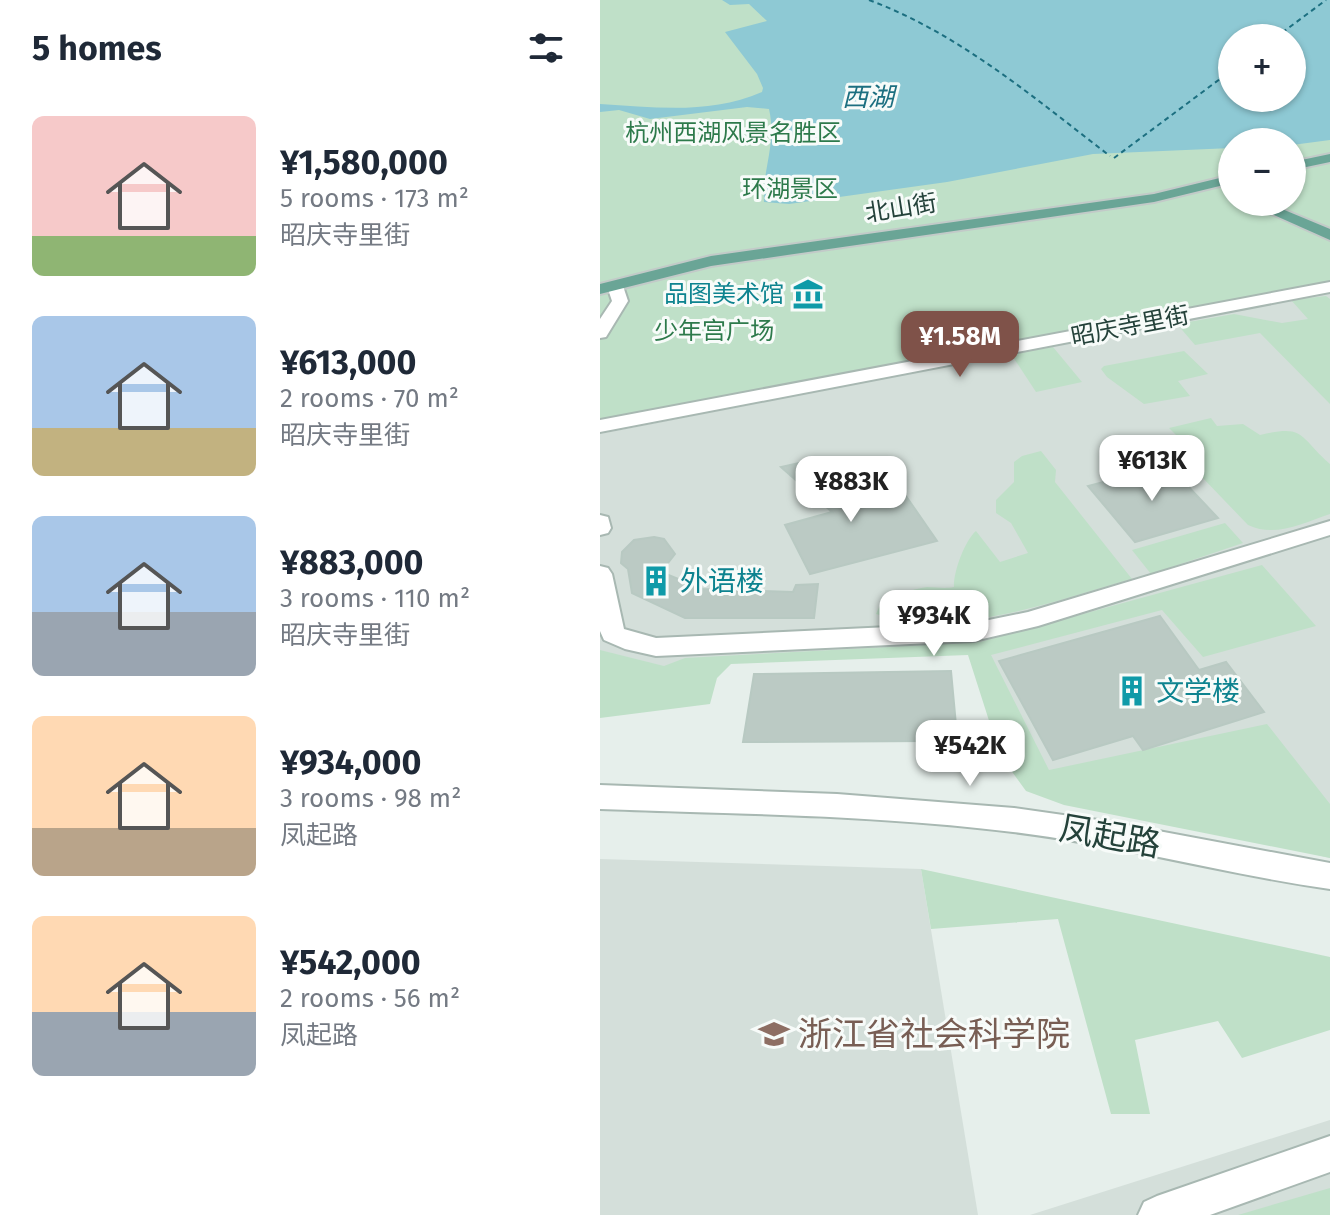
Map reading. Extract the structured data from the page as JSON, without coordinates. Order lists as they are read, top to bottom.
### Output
{
  "streets": {
    "main road": ["北山街"],
    "street": ["昭庆寺里街", "凤起路"]
  },
  "water": ["西湖"],
  "parks": ["杭州西湖风景名胜区", "环湖景区", "少年宫广场"],
  "places": {
    "museum": ["品图美术馆"],
    "building": ["外语楼", "文学楼"],
    "school or university": ["浙江省社会科学院"]
  },
  "page": {
    "heading": "5 homes",
    "map_buttons": ["+", "−"],
    "list": [
      {
        "name": "¥1,580,000",
        "note": "5 rooms · 173 m² · 昭庆寺里街"
      },
      {
        "name": "¥613,000",
        "note": "2 rooms · 70 m² · 昭庆寺里街"
      },
      {
        "name": "¥883,000",
        "note": "3 rooms · 110 m² · 昭庆寺里街"
      },
      {
        "name": "¥934,000",
        "note": "3 rooms · 98 m² · 凤起路"
      },
      {
        "name": "¥542,000",
        "note": "2 rooms · 56 m² · 凤起路"
      }
    ],
    "price": [
      "¥1.58M",
      "¥613K",
      "¥883K",
      "¥934K",
      "¥542K"
    ]
  }
}
